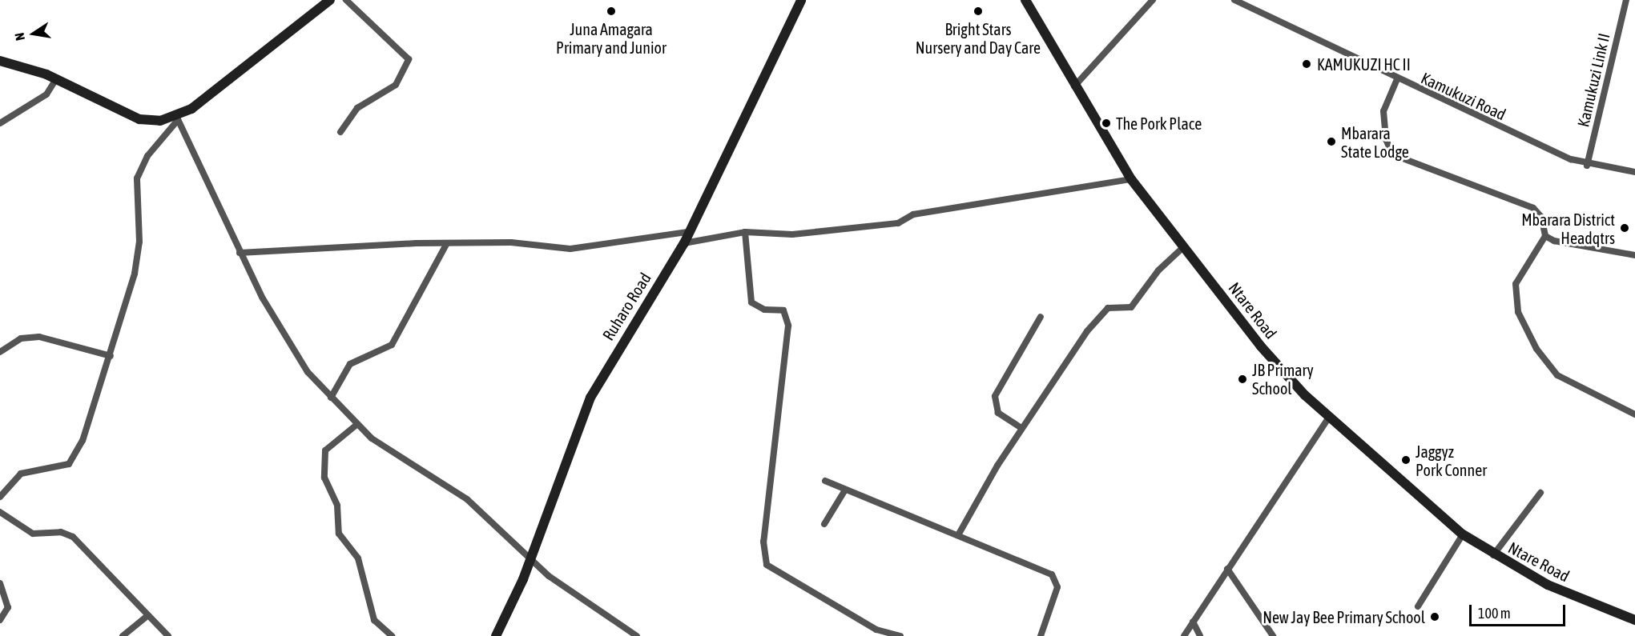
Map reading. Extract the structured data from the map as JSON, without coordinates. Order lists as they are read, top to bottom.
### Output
{
  "streets": {
    "main road": ["Ruharo Road", "Ntare Road"],
    "street": ["Kamukuzi Link II", "Kamukuzi Road"]
  },
  "crossings": [
    ["Kamukuzi Link II", "Kamukuzi Road"]
  ],
  "places": [
    "Juna Amagara Primary and Junior",
    "Bright Stars Nursery and Day Care",
    "KAMUKUZI HC II",
    "The Pork Place",
    "Mbarara State Lodge",
    "Mbarara District Headqtrs",
    "JB Primary School",
    "Jaggyz Pork Conner",
    "New Jay Bee Primary School"
  ],
  "scale_bar": "100 m",
  "north": "left"
}
